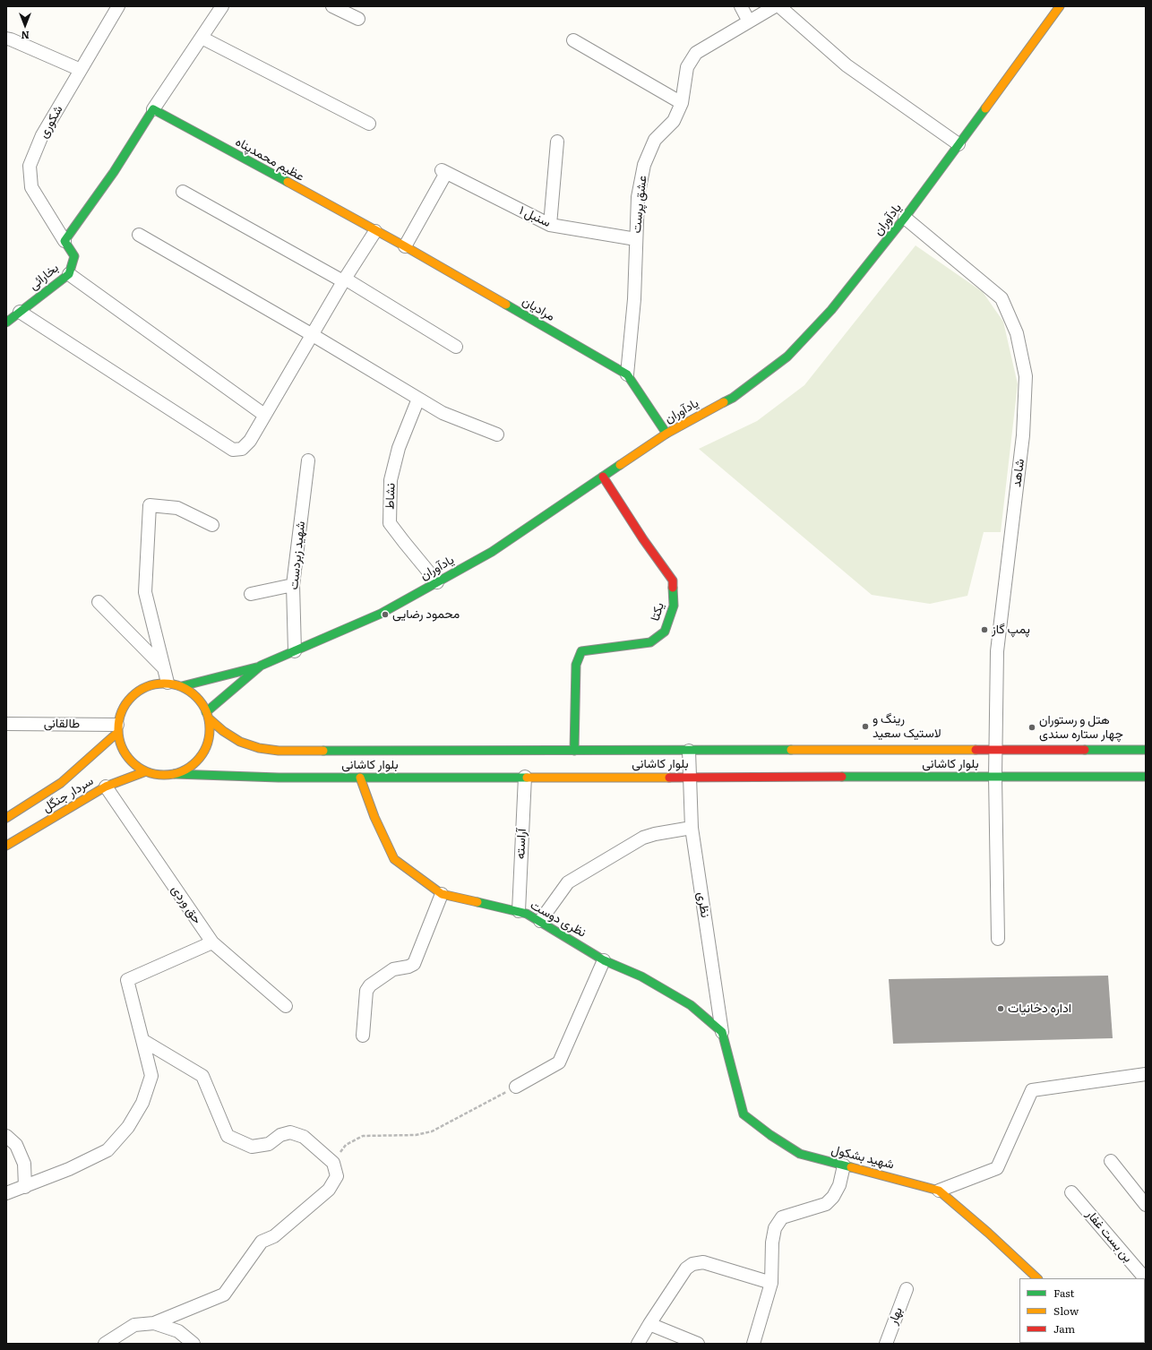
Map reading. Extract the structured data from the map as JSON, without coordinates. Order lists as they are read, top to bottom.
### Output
{
  "streets": {
    "main road": [
      "عظیم محمدپناه",
      "یادآوران",
      "بخارائی",
      "مرادیان",
      "یکتا",
      "بلوار کاشانی",
      "سردار جنگل",
      "نظری دوست",
      "شهید بشکول"
    ],
    "street": [
      "شکوری",
      "عشق پرست",
      "سنبل ۱",
      "شاهد",
      "نشاط",
      "شهید زبردست",
      "طالقانی",
      "آراسته",
      "حق وردی",
      "نظری",
      "بن بست غفار",
      "بهار"
    ]
  },
  "crossings": [
    ["شکوری", "بخارائی"],
    ["عظیم محمدپناه", "مرادیان"],
    ["عشق پرست", "سنبل ۱"],
    ["عشق پرست", "مرادیان"],
    ["سنبل ۱", "مرادیان"],
    ["یادآوران", "مرادیان"],
    ["یادآوران", "شاهد"],
    ["یادآوران", "نشاط"],
    ["یادآوران", "شهید زبردست"],
    ["یادآوران", "یکتا"],
    ["یادآوران", "طالقانی"],
    ["یادآوران", "بلوار کاشانی"],
    ["یادآوران", "سردار جنگل"],
    ["شاهد", "بلوار کاشانی"],
    ["یکتا", "بلوار کاشانی"],
    ["طالقانی", "بلوار کاشانی"],
    ["طالقانی", "سردار جنگل"],
    ["بلوار کاشانی", "سردار جنگل"],
    ["بلوار کاشانی", "آراسته"],
    ["بلوار کاشانی", "نظری"],
    ["بلوار کاشانی", "نظری دوست"],
    ["سردار جنگل", "حق وردی"],
    ["آراسته", "نظری دوست"],
    ["نظری", "نظری دوست"],
    ["نظری", "شهید بشکول"],
    ["نظری دوست", "شهید بشکول"]
  ],
  "places": [
    "محمود رضایی",
    "پمپ گاز",
    "رینگ و لاستیک سعید",
    "هتل و رستوران چهار ستاره سندی",
    "اداره دخانیات"
  ],
  "legend": ["Fast", "Slow", "Jam"],
  "north": "bottom"
}
